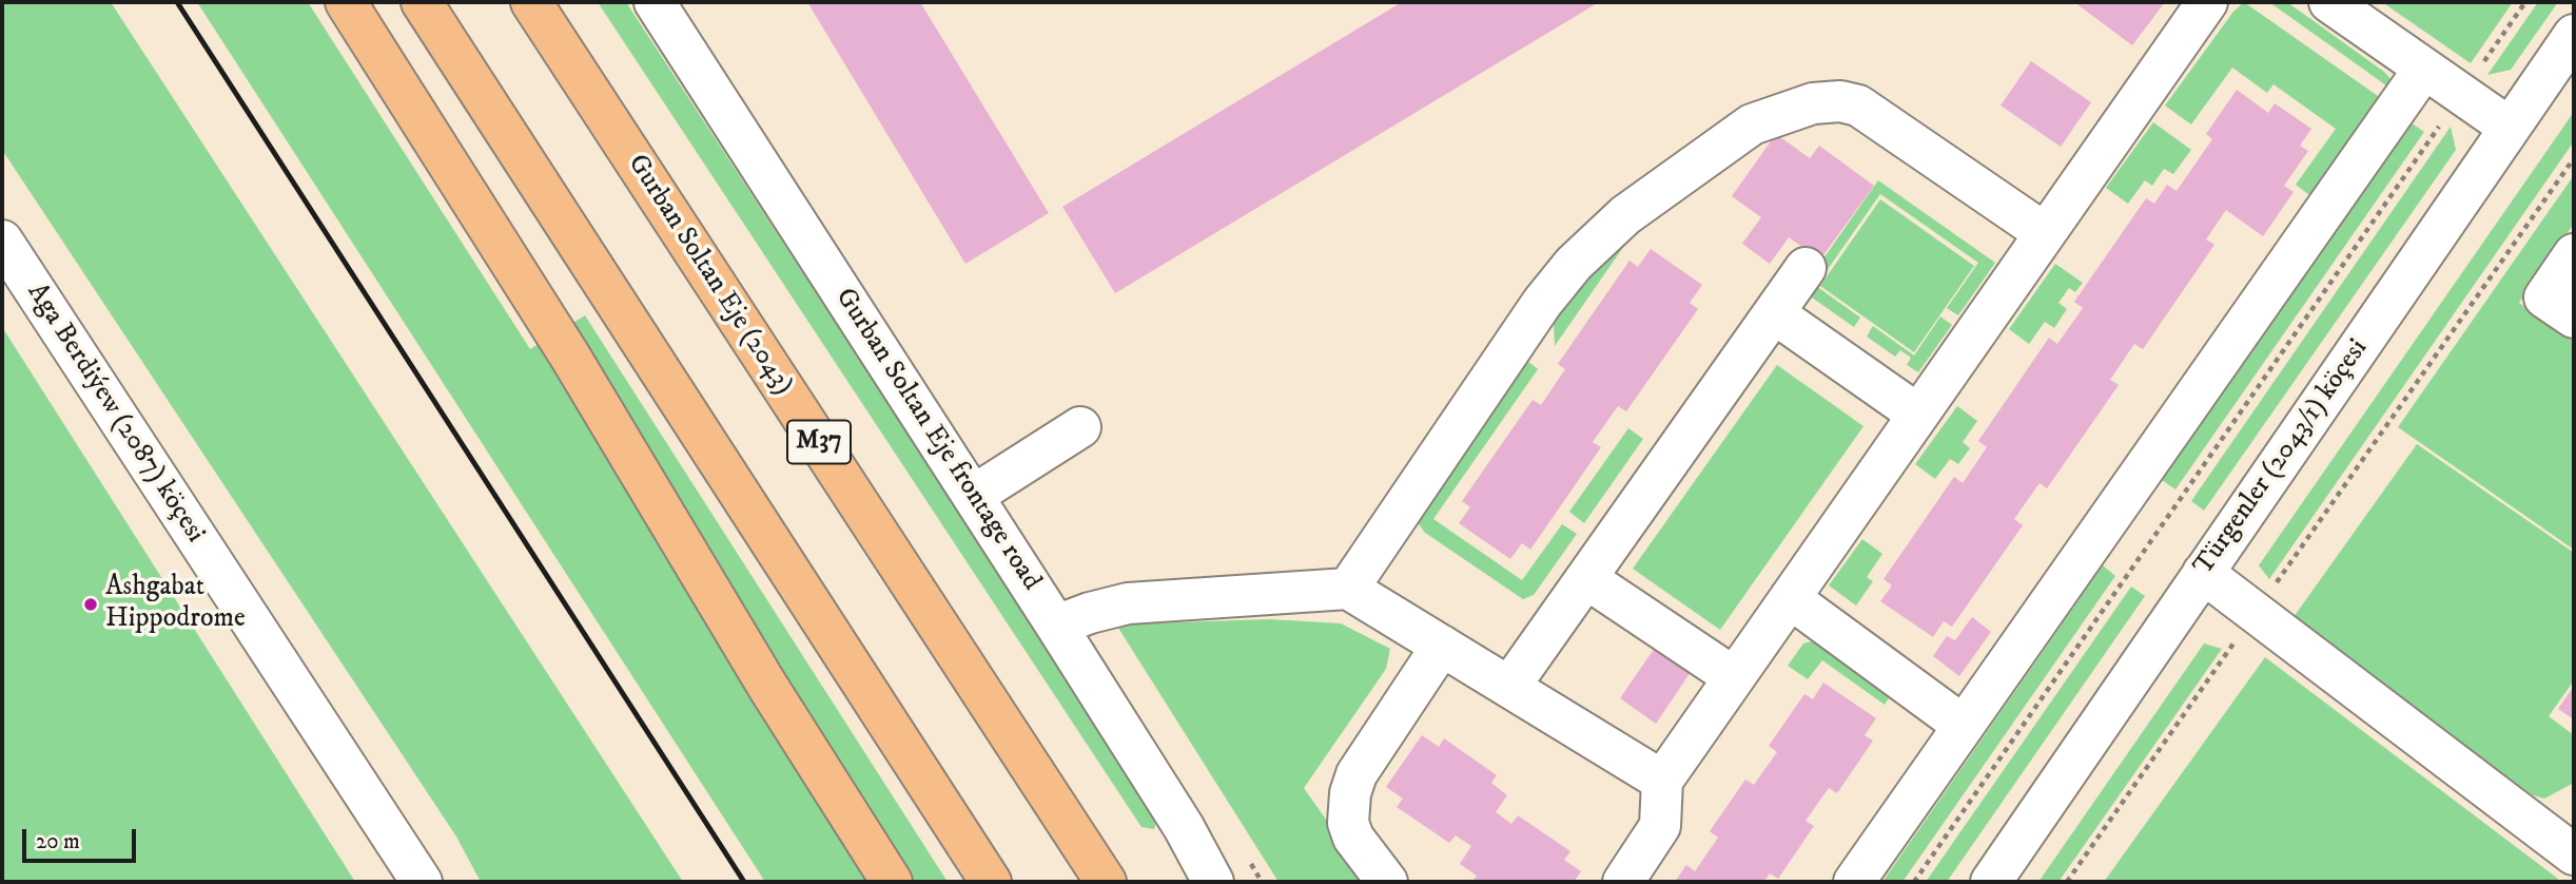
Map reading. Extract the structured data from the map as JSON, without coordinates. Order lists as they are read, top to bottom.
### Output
{
  "streets": {
    "highway": ["Gurban Soltan Eje (2043)", "M37"],
    "street": ["Aga Berdiýew (2087) köçesi", "Gurban Soltan Eje frontage road", "Türgenler (2043/1) köçesi"]
  },
  "places": ["Ashgabat Hippodrome"],
  "scale_bar": "20 m"
}
